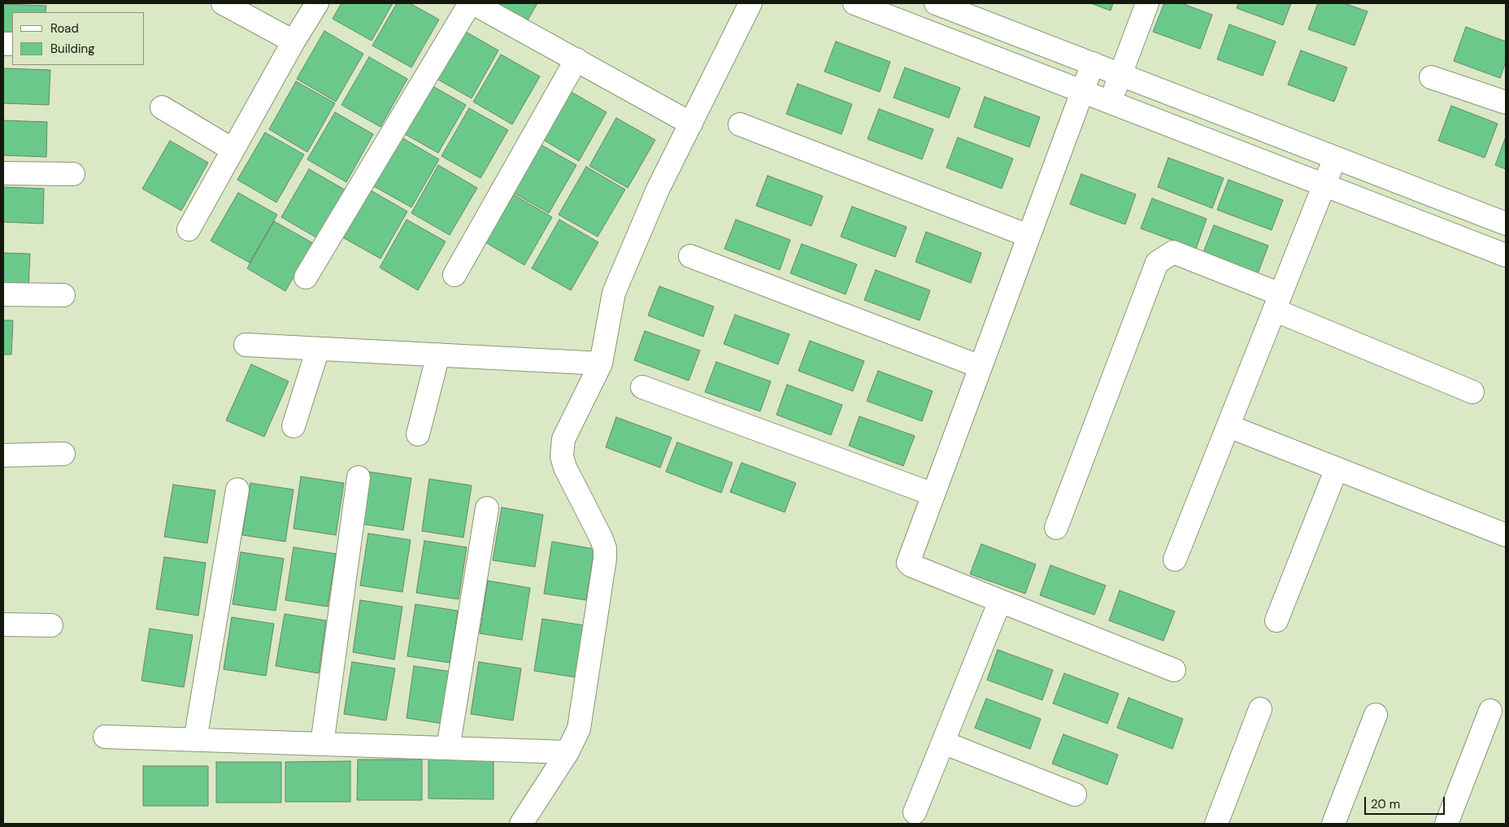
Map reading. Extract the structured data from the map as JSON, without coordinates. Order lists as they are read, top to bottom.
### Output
{
  "legend": ["Road", "Building"],
  "scale_bar": "20 m"
}
